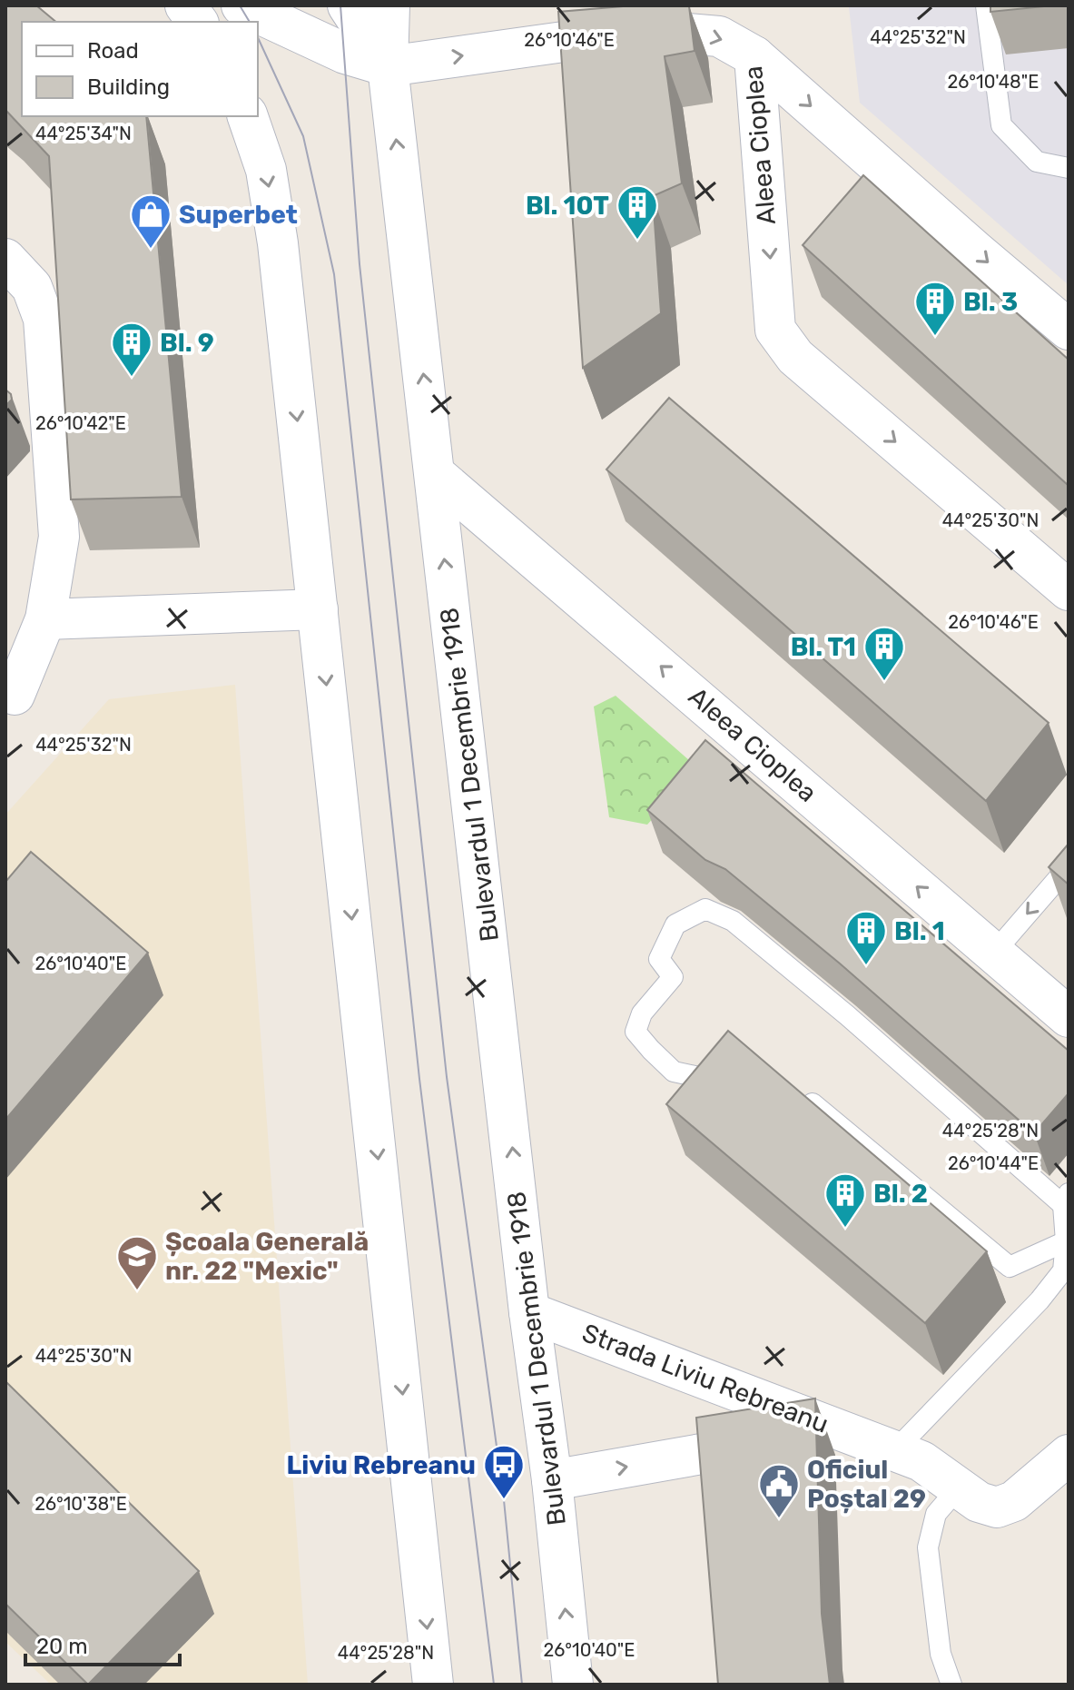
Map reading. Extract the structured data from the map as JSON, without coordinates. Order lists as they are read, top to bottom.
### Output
{
  "streets": {
    "street": ["Aleea Cioplea", "Bulevardul 1 Decembrie 1918", "Strada Liviu Rebreanu"]
  },
  "crossings": [
    ["Aleea Cioplea", "Bulevardul 1 Decembrie 1918"],
    ["Bulevardul 1 Decembrie 1918", "Strada Liviu Rebreanu"]
  ],
  "places": {
    "building": [
      "Bl. 10T",
      "Bl. 3",
      "Bl. 9",
      "Bl. T1",
      "Bl. 1",
      "Bl. 2"
    ],
    "shop": ["Superbet"],
    "school or university": ["Școala Generală nr. 22 \"Mexic\""],
    "bus stop": ["Liviu Rebreanu"],
    "public building": ["Oficiul Poștal 29"]
  },
  "legend": ["Road", "Building"],
  "scale_bar": "20 m",
  "coordinates": [
    "44°25'32\"N",
    "26°10'46\"E",
    "26°10'48\"E",
    "44°25'34\"N",
    "26°10'42\"E",
    "44°25'30\"N",
    "26°10'40\"E",
    "44°25'28\"N",
    "26°10'44\"E",
    "26°10'38\"E"
  ]
}
